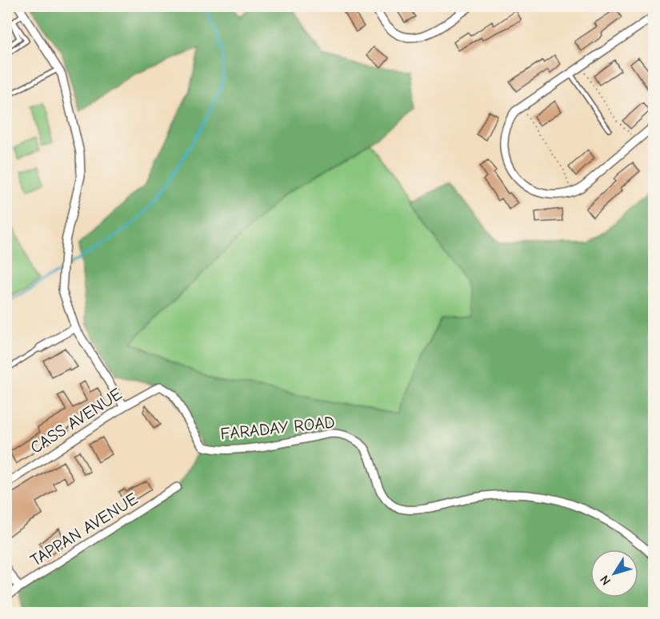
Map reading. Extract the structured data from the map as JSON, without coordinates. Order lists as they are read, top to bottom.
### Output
{
  "streets": {
    "street": ["CASS AVENUE", "FARADAY ROAD", "TAPPAN AVENUE"]
  },
  "crossings": [
    ["CASS AVENUE", "FARADAY ROAD"]
  ],
  "north": "bottom left"
}
